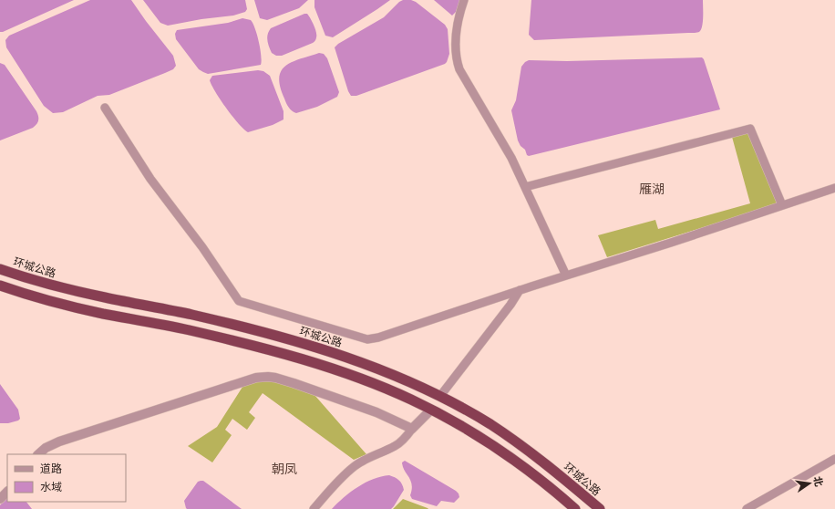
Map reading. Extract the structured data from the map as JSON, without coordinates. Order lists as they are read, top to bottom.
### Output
{
  "streets": {
    "highway": ["环城公路"]
  },
  "districts": ["雁湖", "朝凤"],
  "legend": ["道路", "水域"],
  "north": "right"
}
